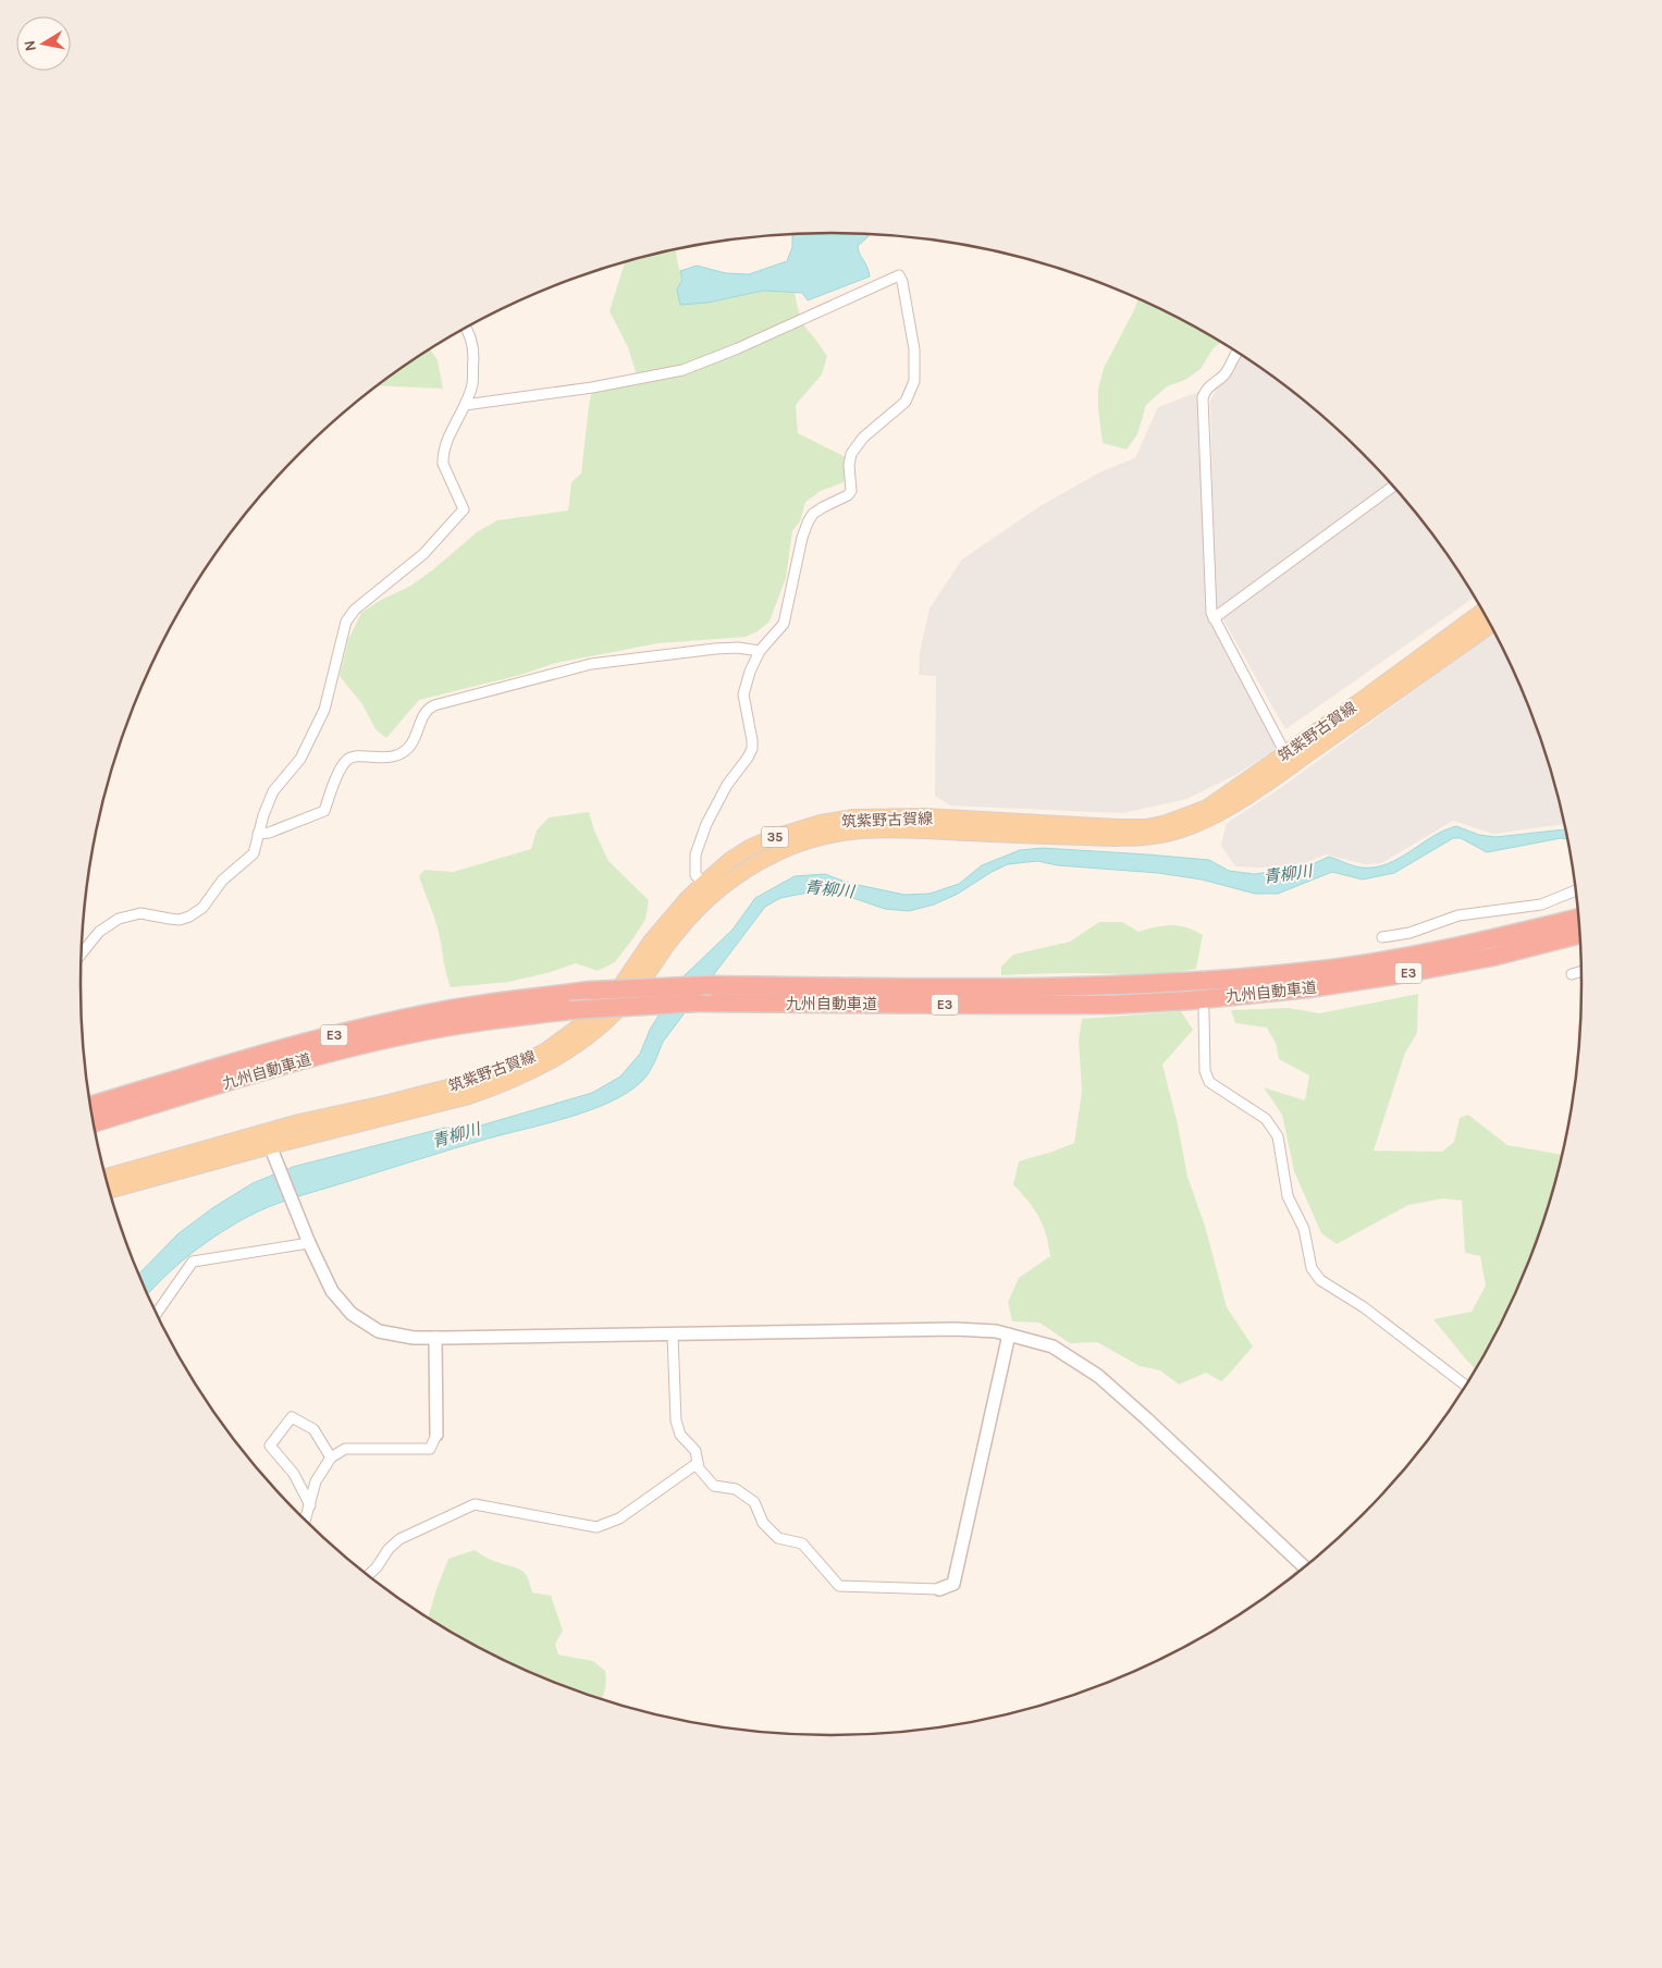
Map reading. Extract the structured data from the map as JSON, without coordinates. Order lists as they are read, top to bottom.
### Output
{
  "streets": {
    "highway": ["E3", "九州自動車道"],
    "main road": ["筑紫野古賀線", "35"]
  },
  "water": ["青柳川"],
  "north": "left"
}
